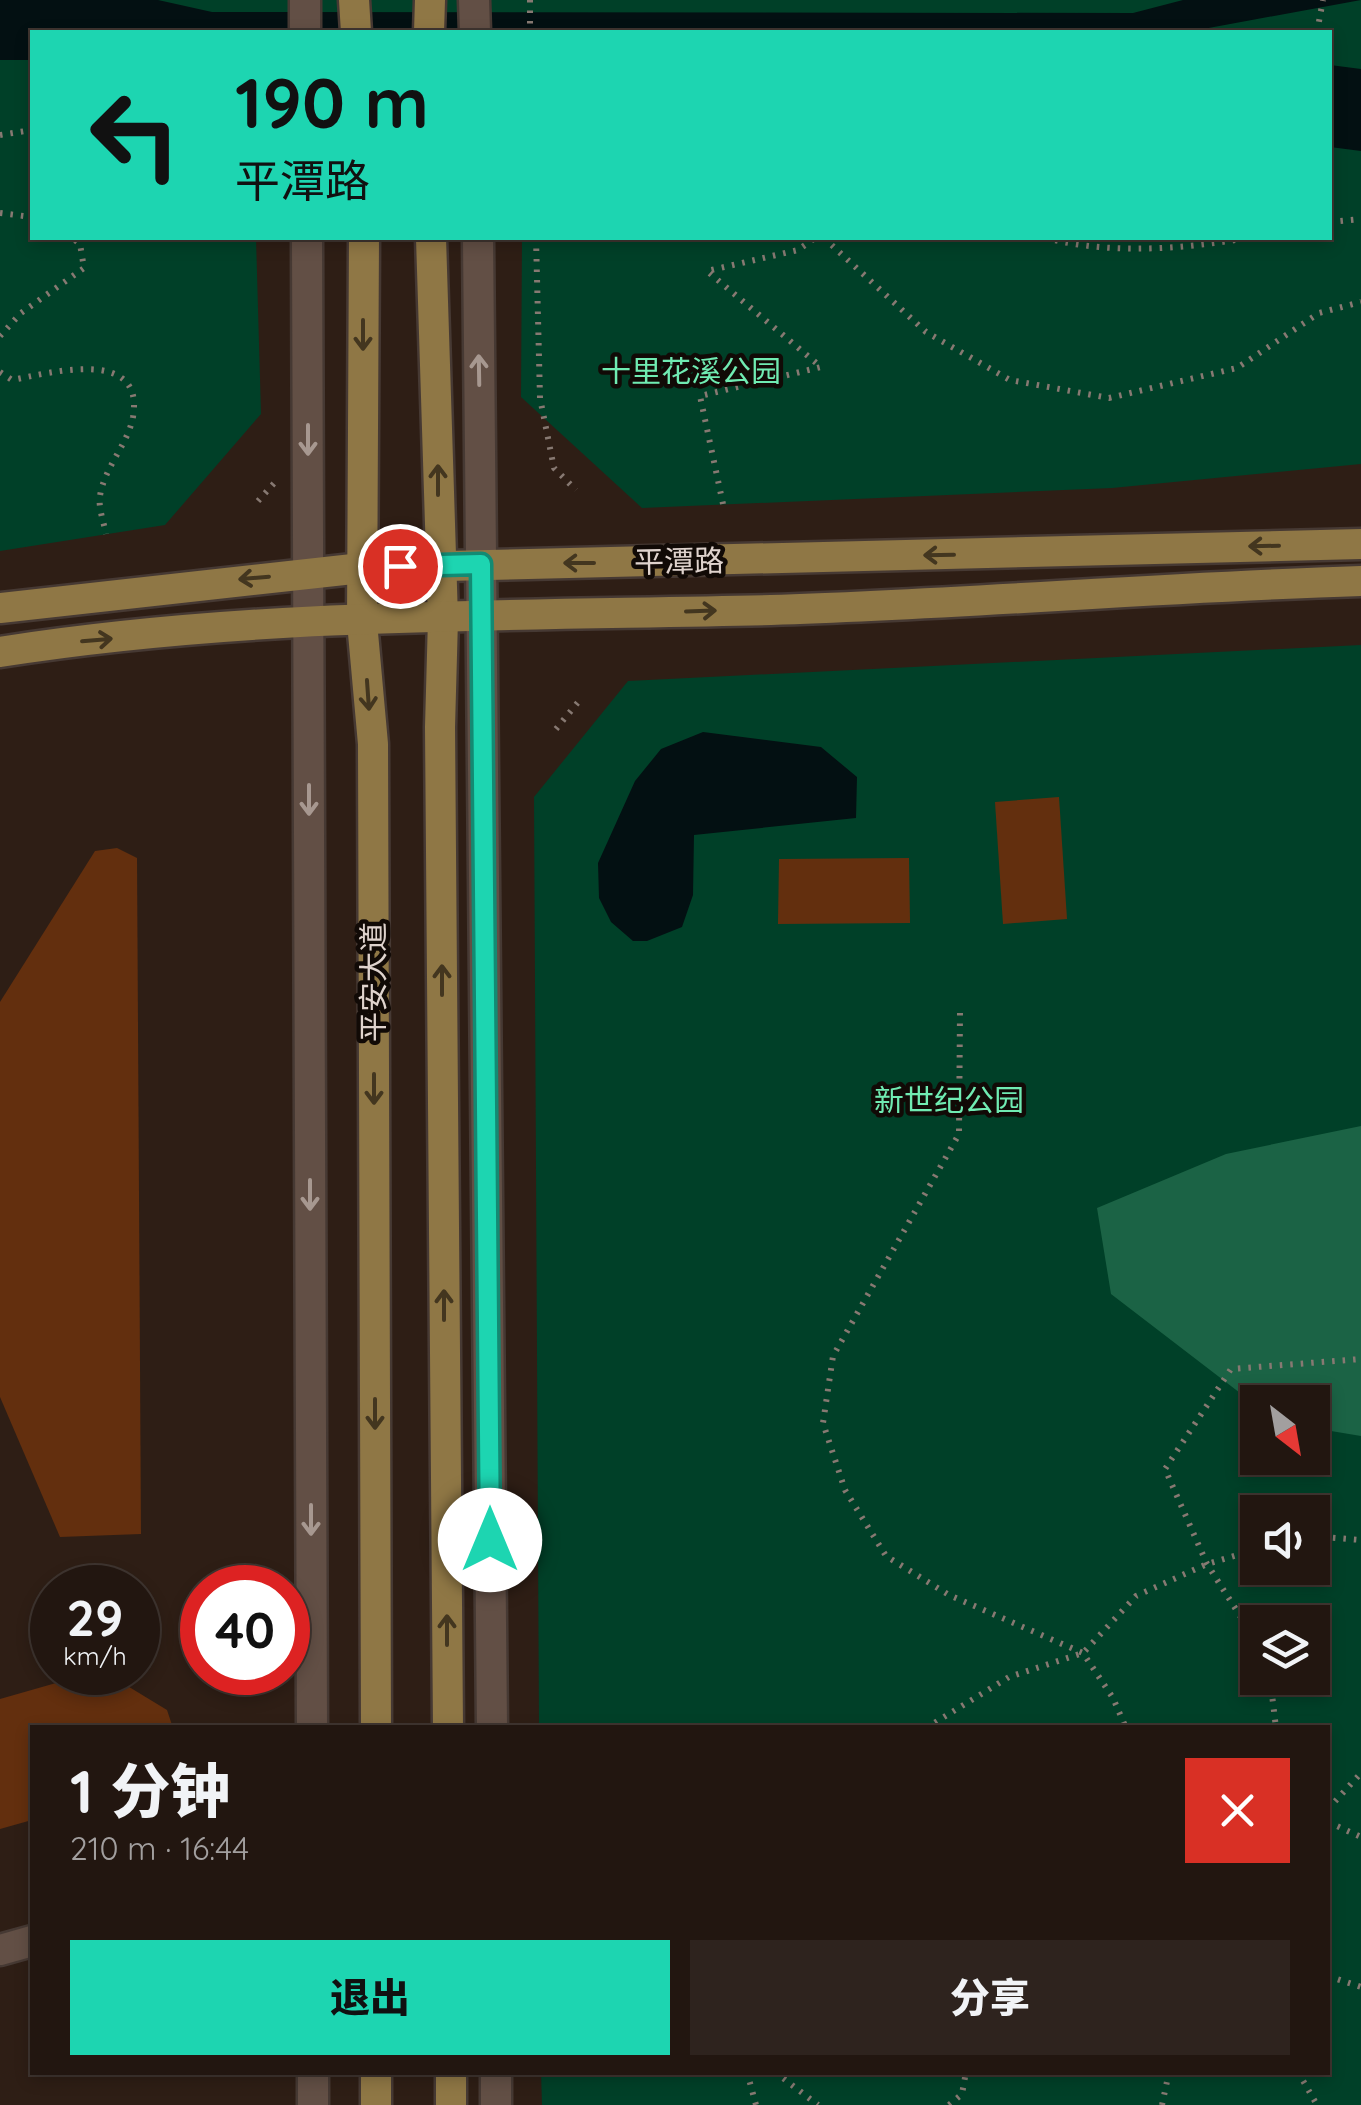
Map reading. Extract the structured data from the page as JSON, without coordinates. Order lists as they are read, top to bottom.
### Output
{
  "streets": {
    "main road": ["平潭路", "平安大道"]
  },
  "crossings": [
    ["平潭路", "平安大道"]
  ],
  "parks": ["十里花溪公园", "新世纪公园"],
  "north": "bottom right",
  "page": {
    "turn": ["190 m", "平潭路"],
    "speed": "29 km/h",
    "limit": "40",
    "heading": ["1 分钟", "210 m · 16:44"],
    "buttons": ["退出", "分享"]
  }
}
